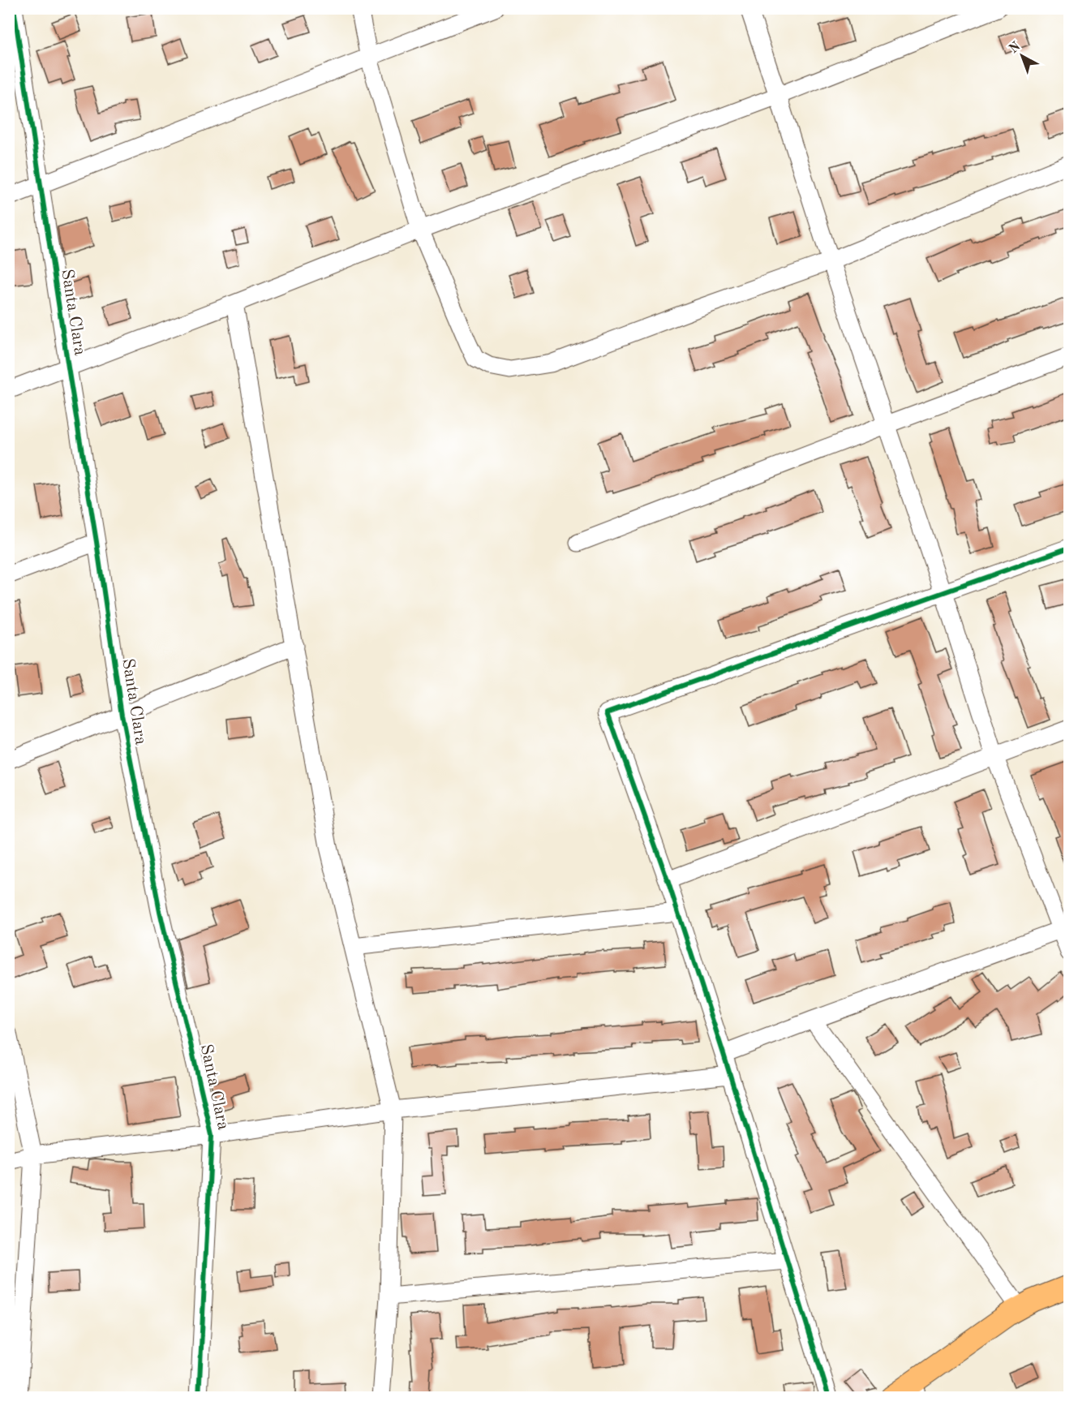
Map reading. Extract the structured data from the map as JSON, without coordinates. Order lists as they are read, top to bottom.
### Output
{
  "streets": {
    "street": ["Santa Clara"]
  },
  "north": "top left"
}
